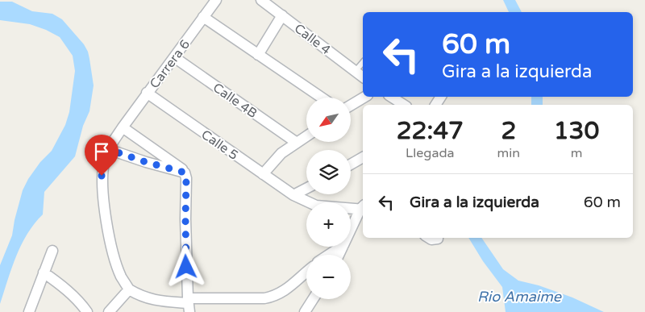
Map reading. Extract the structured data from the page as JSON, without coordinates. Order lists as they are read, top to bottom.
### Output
{
  "streets": {
    "street": [
      "Calle 4",
      "Carrera 6",
      "Calle 4B",
      "Calle 5"
    ]
  },
  "crossings": [
    ["Carrera 6", "Calle 4B"],
    ["Carrera 6", "Calle 5"]
  ],
  "water": ["Rio Amaime"],
  "north": "bottom left",
  "page": {
    "turn": ["60 m", "Gira a la izquierda"],
    "map_buttons": ["+", "−"],
    "eta": [
      "22:47",
      "Llegada",
      "2",
      "min",
      "130",
      "m"
    ],
    "list": [
      {
        "name": "Gira a la izquierda",
        "value": "60 m"
      }
    ]
  }
}
